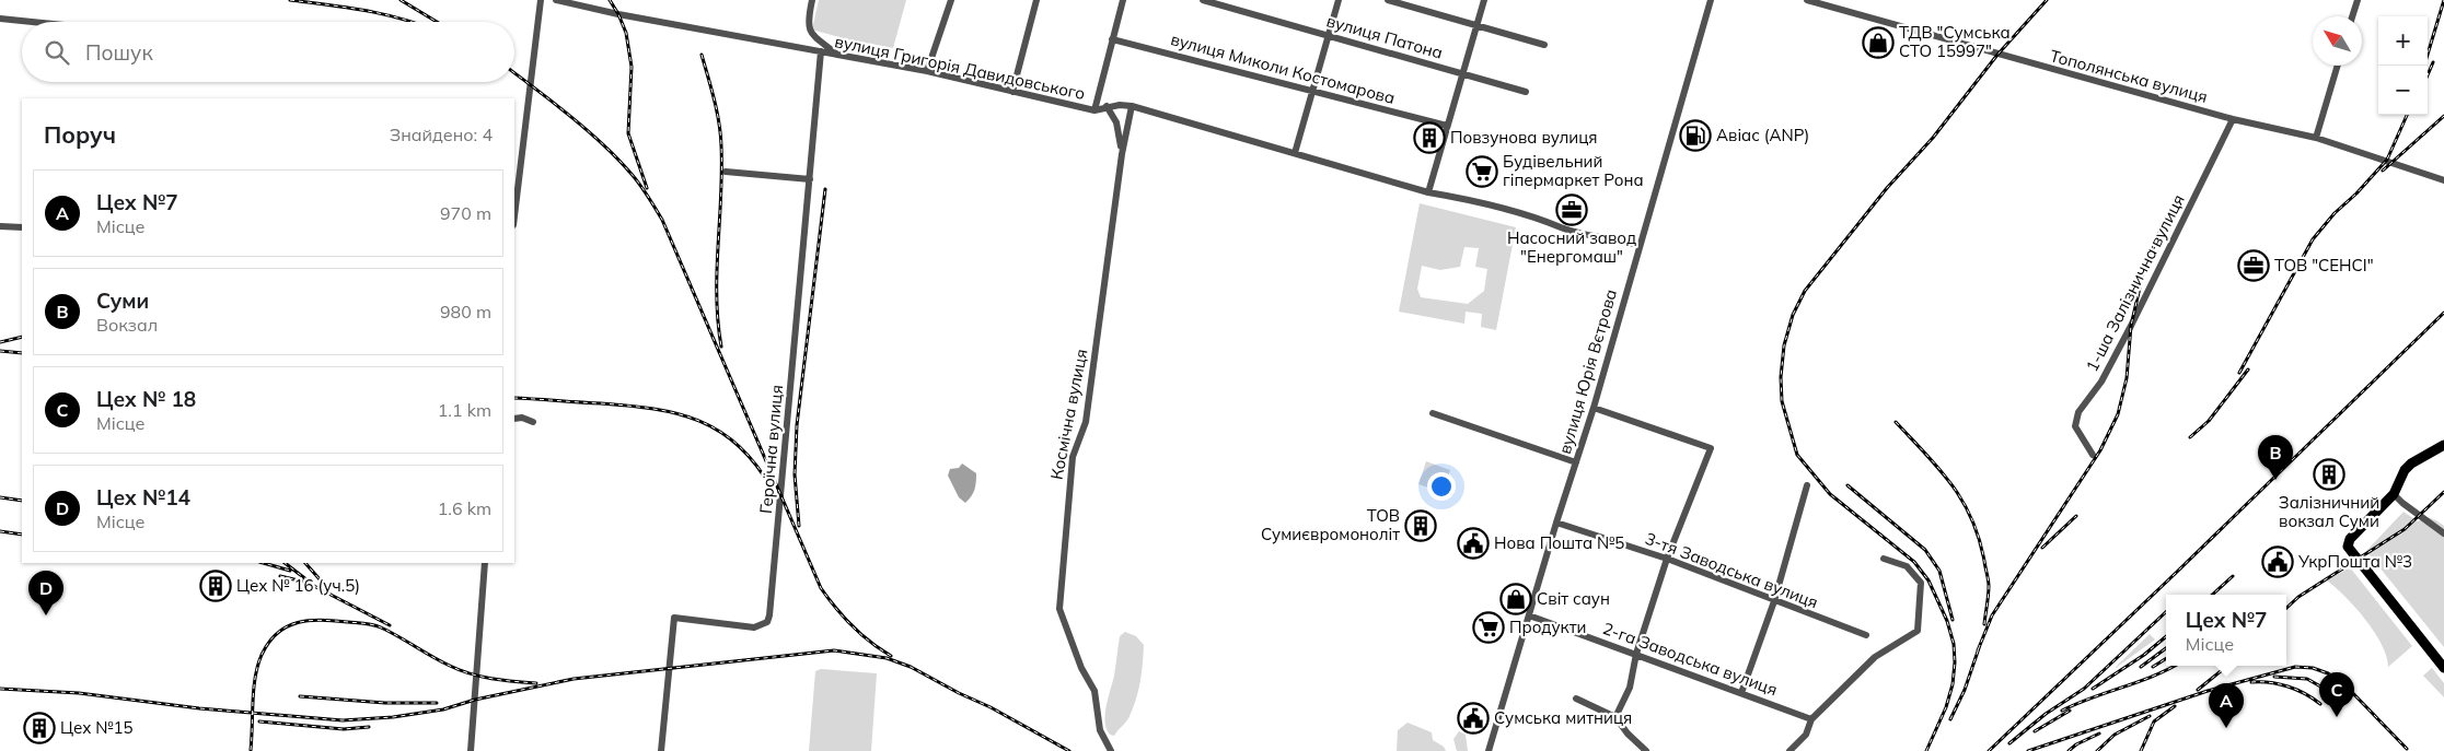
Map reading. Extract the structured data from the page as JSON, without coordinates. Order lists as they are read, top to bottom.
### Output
{
  "streets": {
    "street": [
      "вулиця Патона",
      "вулиця Григорія Давидовського",
      "вулиця Миколи Костомарова",
      "Тополянська вулиця",
      "1-ша Залізнична вулиця",
      "вулиця Юрія Вєтрова",
      "Космічна вулиця",
      "Героїчна вулиця",
      "3-тя Заводська вулиця",
      "2-га Заводська вулиця"
    ]
  },
  "crossings": [
    ["вулиця Григорія Давидовського", "вулиця Юрія Вєтрова"],
    ["вулиця Григорія Давидовського", "Космічна вулиця"],
    ["вулиця Григорія Давидовського", "Героїчна вулиця"],
    ["Тополянська вулиця", "1-ша Залізнична вулиця"],
    ["вулиця Юрія Вєтрова", "3-тя Заводська вулиця"],
    ["вулиця Юрія Вєтрова", "2-га Заводська вулиця"]
  ],
  "places": {
    "shop": ["ТДВ \"Сумська СТО 15997\"", "Світ саун"],
    "fuel station": ["Авіас (ANP)"],
    "building": [
      "Повзунова вулиця",
      "Залізничний вокзал Суми",
      "ТОВ Сумиєвромоноліт",
      "Цех № 16 (уч.5)",
      "Цех №15"
    ],
    "supermarket": ["Будівельний гіпермаркет Рона", "Продукти"],
    "office": ["Насосний завод \"Енергомаш\"", "ТОВ \"СЕНСІ\""],
    "public building": ["Нова Пошта №5", "УкрПошта №3", "Сумська митниця"]
  },
  "north": "top left",
  "page": {
    "map_buttons": ["+", "−"],
    "search": "Пошук",
    "heading": ["Поруч", "Знайдено: 4"],
    "list": [
      {
        "mark": "A",
        "name": "Цех №7",
        "note": "Місце",
        "value": "970 m"
      },
      {
        "mark": "B",
        "name": "Суми",
        "note": "Вокзал",
        "value": "980 m"
      },
      {
        "mark": "C",
        "name": "Цех № 18",
        "note": "Місце",
        "value": "1.1 km"
      },
      {
        "mark": "D",
        "name": "Цех №14",
        "note": "Місце",
        "value": "1.6 km"
      }
    ],
    "pins": [
      "B",
      "D",
      "C",
      "A"
    ],
    "popup": ["Цех №7", "Місце"]
  }
}
